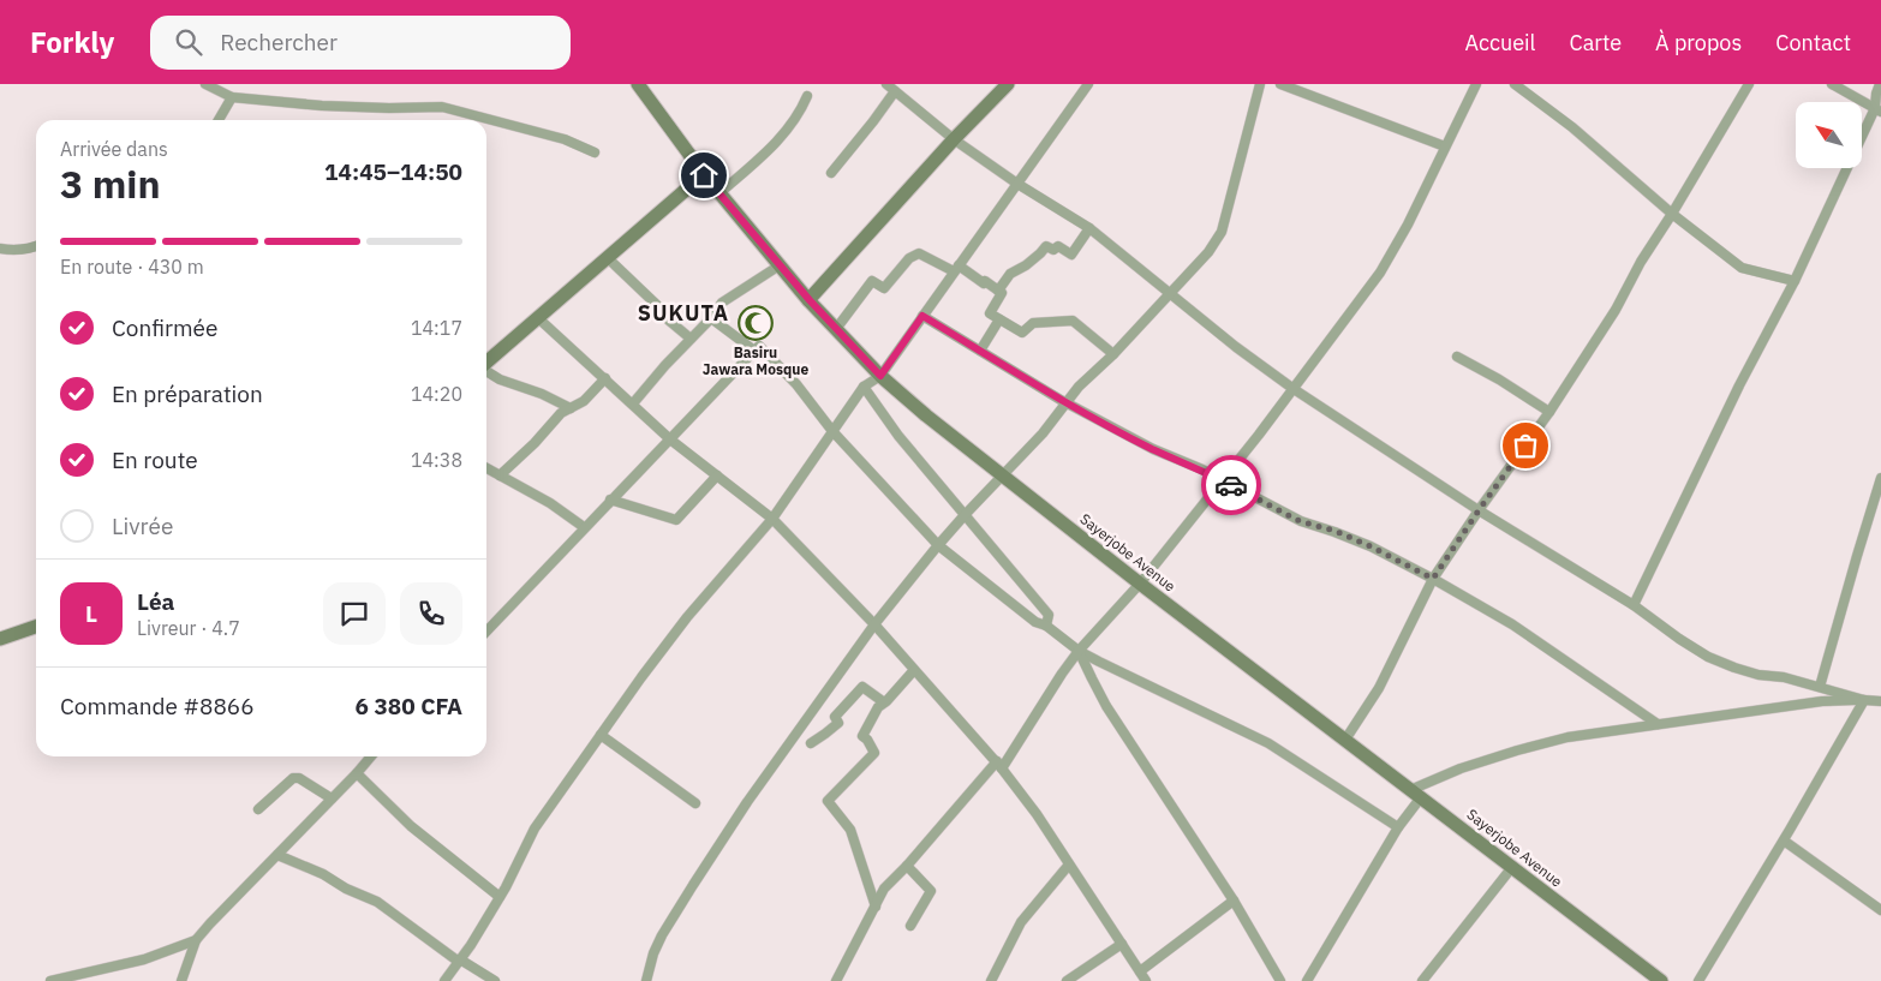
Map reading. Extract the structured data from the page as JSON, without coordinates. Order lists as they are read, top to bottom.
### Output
{
  "streets": {
    "street": ["Sayerjobe Avenue"]
  },
  "districts": ["SUKUTA"],
  "places": {
    "mosque": ["Basiru Jawara Mosque"]
  },
  "north": "top left",
  "page": {
    "header": "Forkly",
    "search": "Rechercher",
    "nav": [
      "Accueil",
      "Carte",
      "À propos",
      "Contact"
    ],
    "heading": ["3 min", "Arrivée dans", "14:45–14:50"],
    "panel": [
      "Léa",
      "Livreur · 4.7",
      "Commande #8866",
      "6 380 CFA"
    ],
    "bar": "En route · 430 m",
    "list": [
      ["Confirmée", "14:17"],
      ["En préparation", "14:20"],
      ["En route", "14:38"],
      "Livrée"
    ],
    "round": "L"
  }
}
